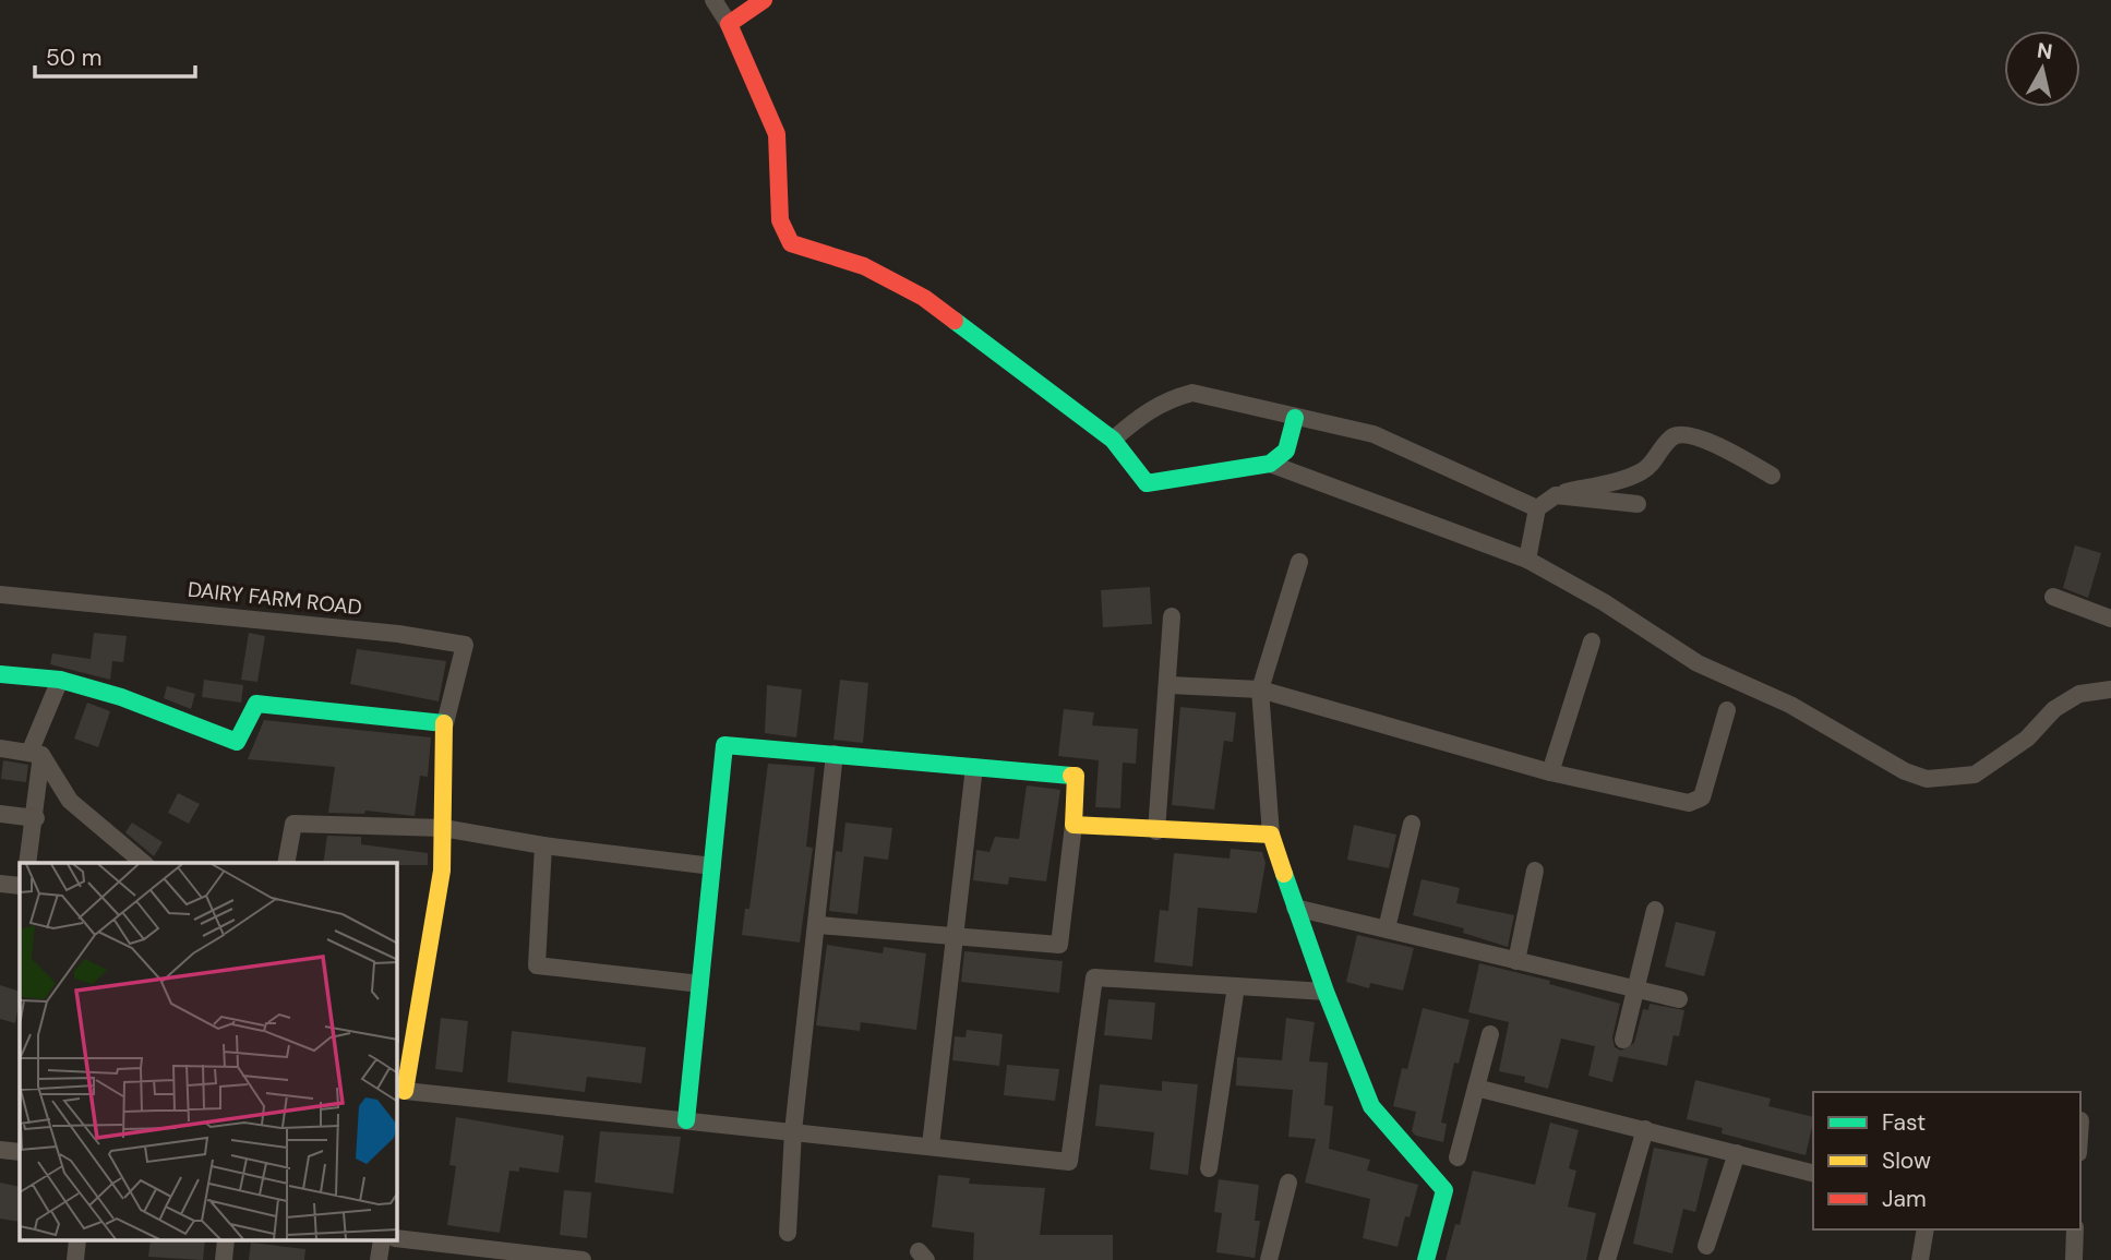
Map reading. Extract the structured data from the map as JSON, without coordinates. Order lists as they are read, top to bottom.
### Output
{
  "streets": {
    "street": ["DAIRY FARM ROAD"]
  },
  "legend": ["Fast", "Slow", "Jam"],
  "scale_bar": "50 m",
  "north": "top"
}
